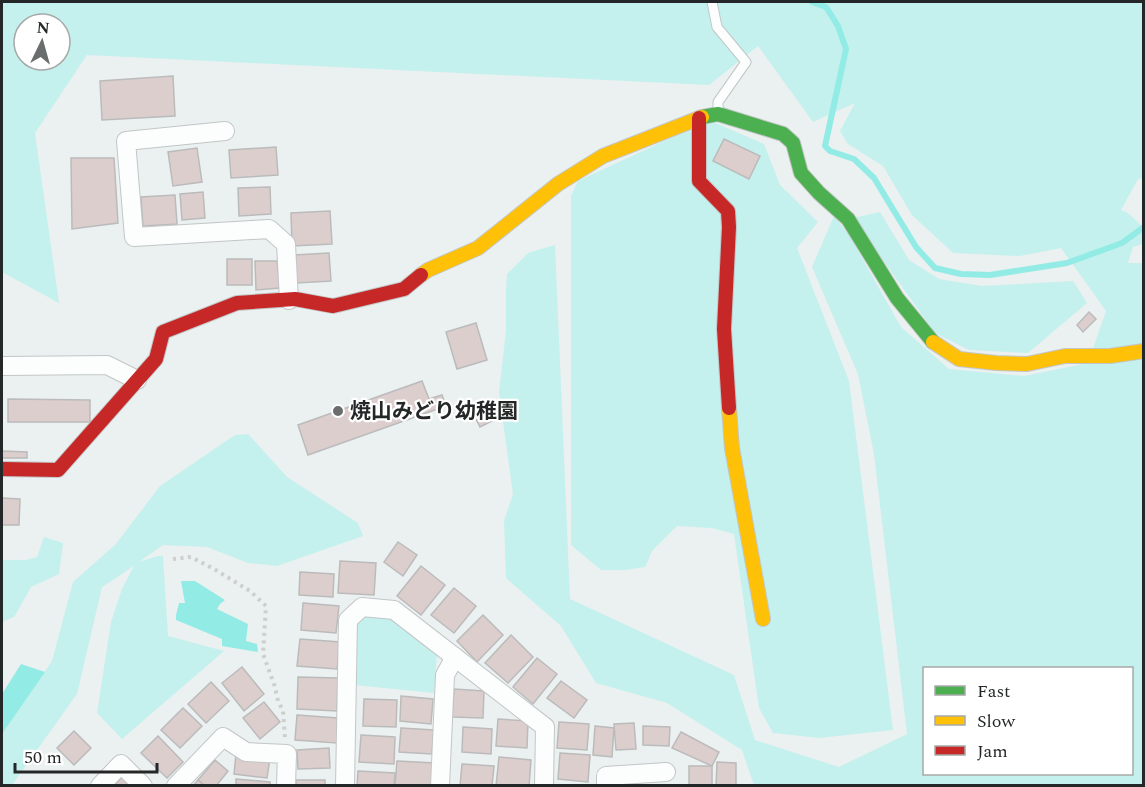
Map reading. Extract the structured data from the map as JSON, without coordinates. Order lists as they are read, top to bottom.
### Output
{
  "places": ["焼山みどり幼稚園"],
  "legend": ["Fast", "Slow", "Jam"],
  "scale_bar": "50 m",
  "north": "top"
}
